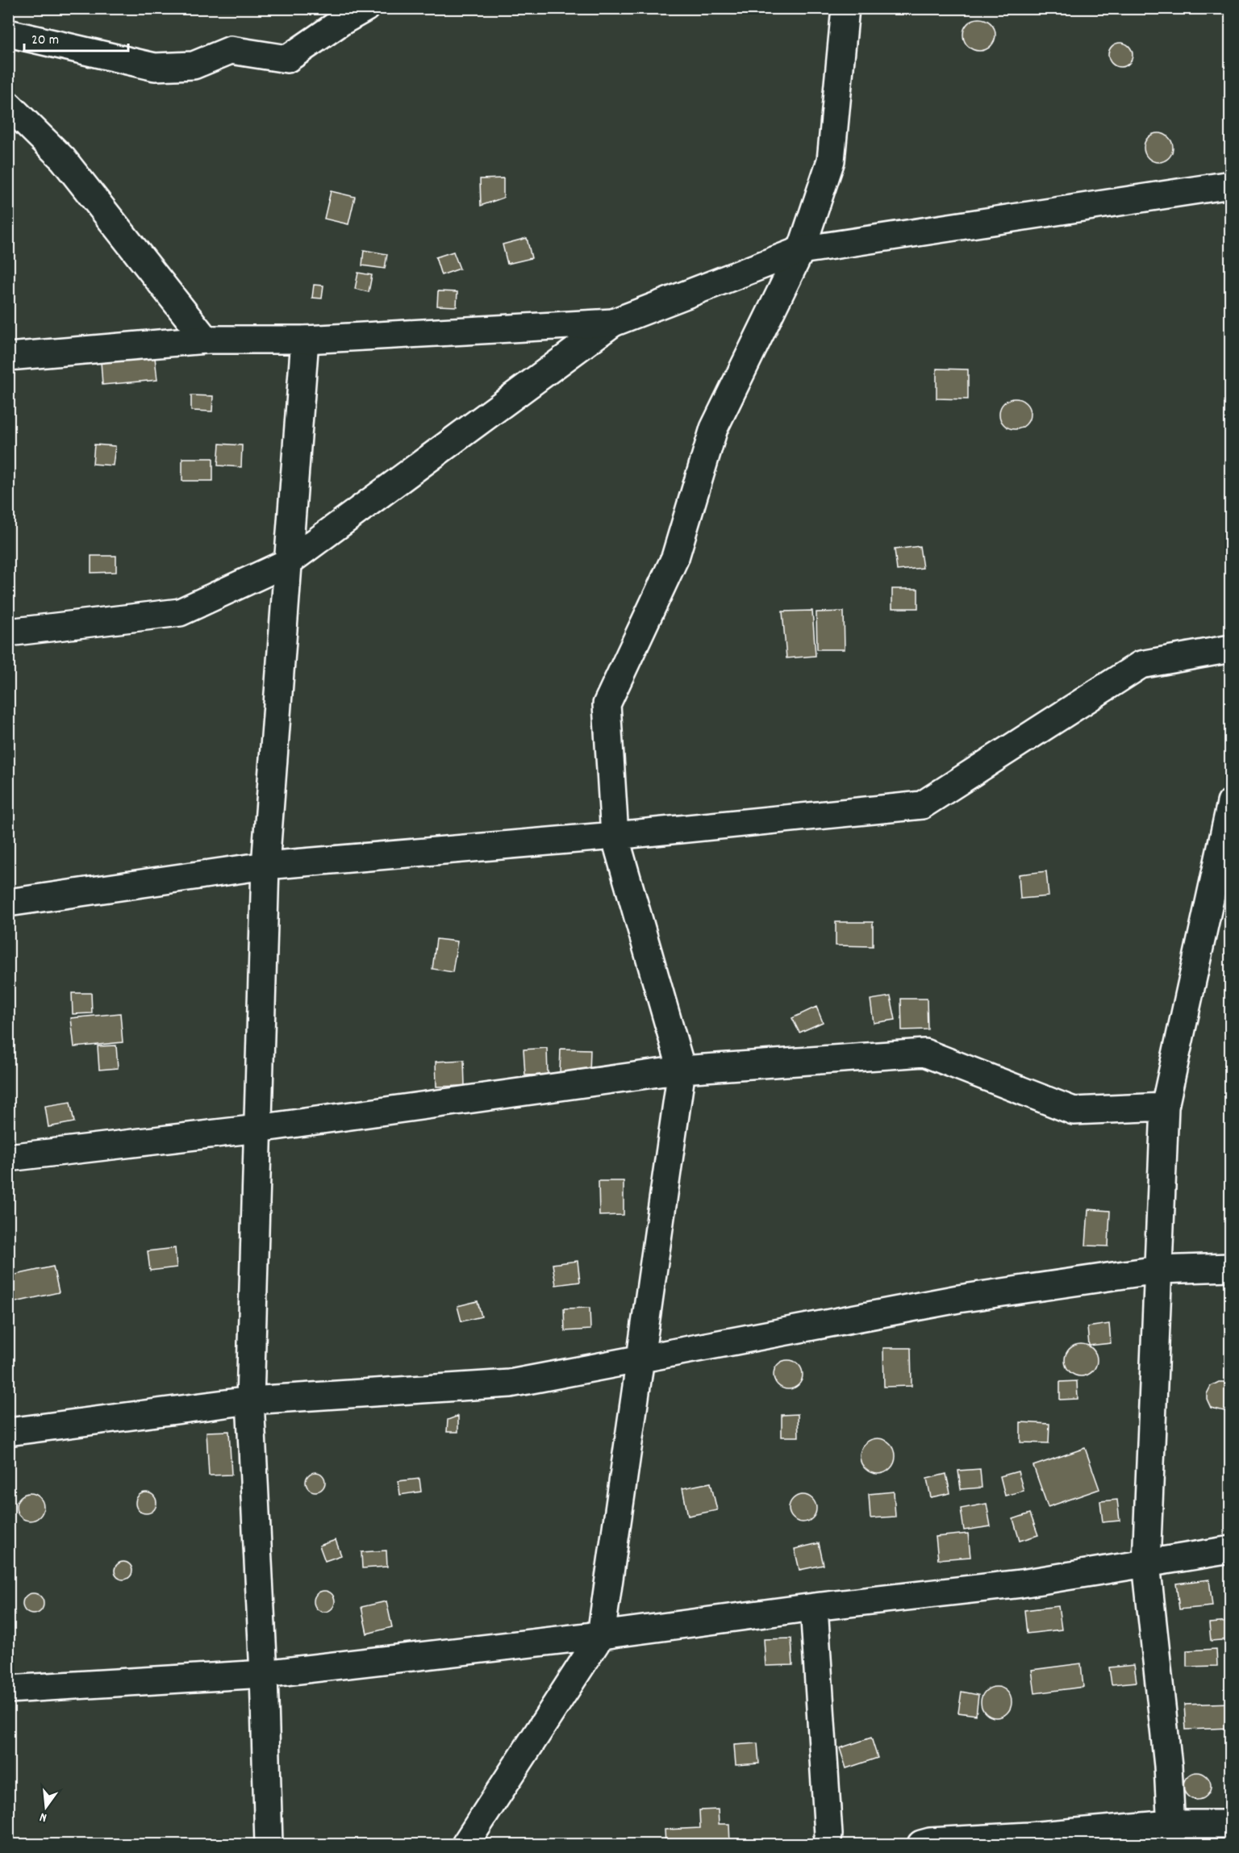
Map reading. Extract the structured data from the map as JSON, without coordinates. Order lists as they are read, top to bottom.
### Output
{
  "scale_bar": "20 m",
  "north": "bottom"
}
